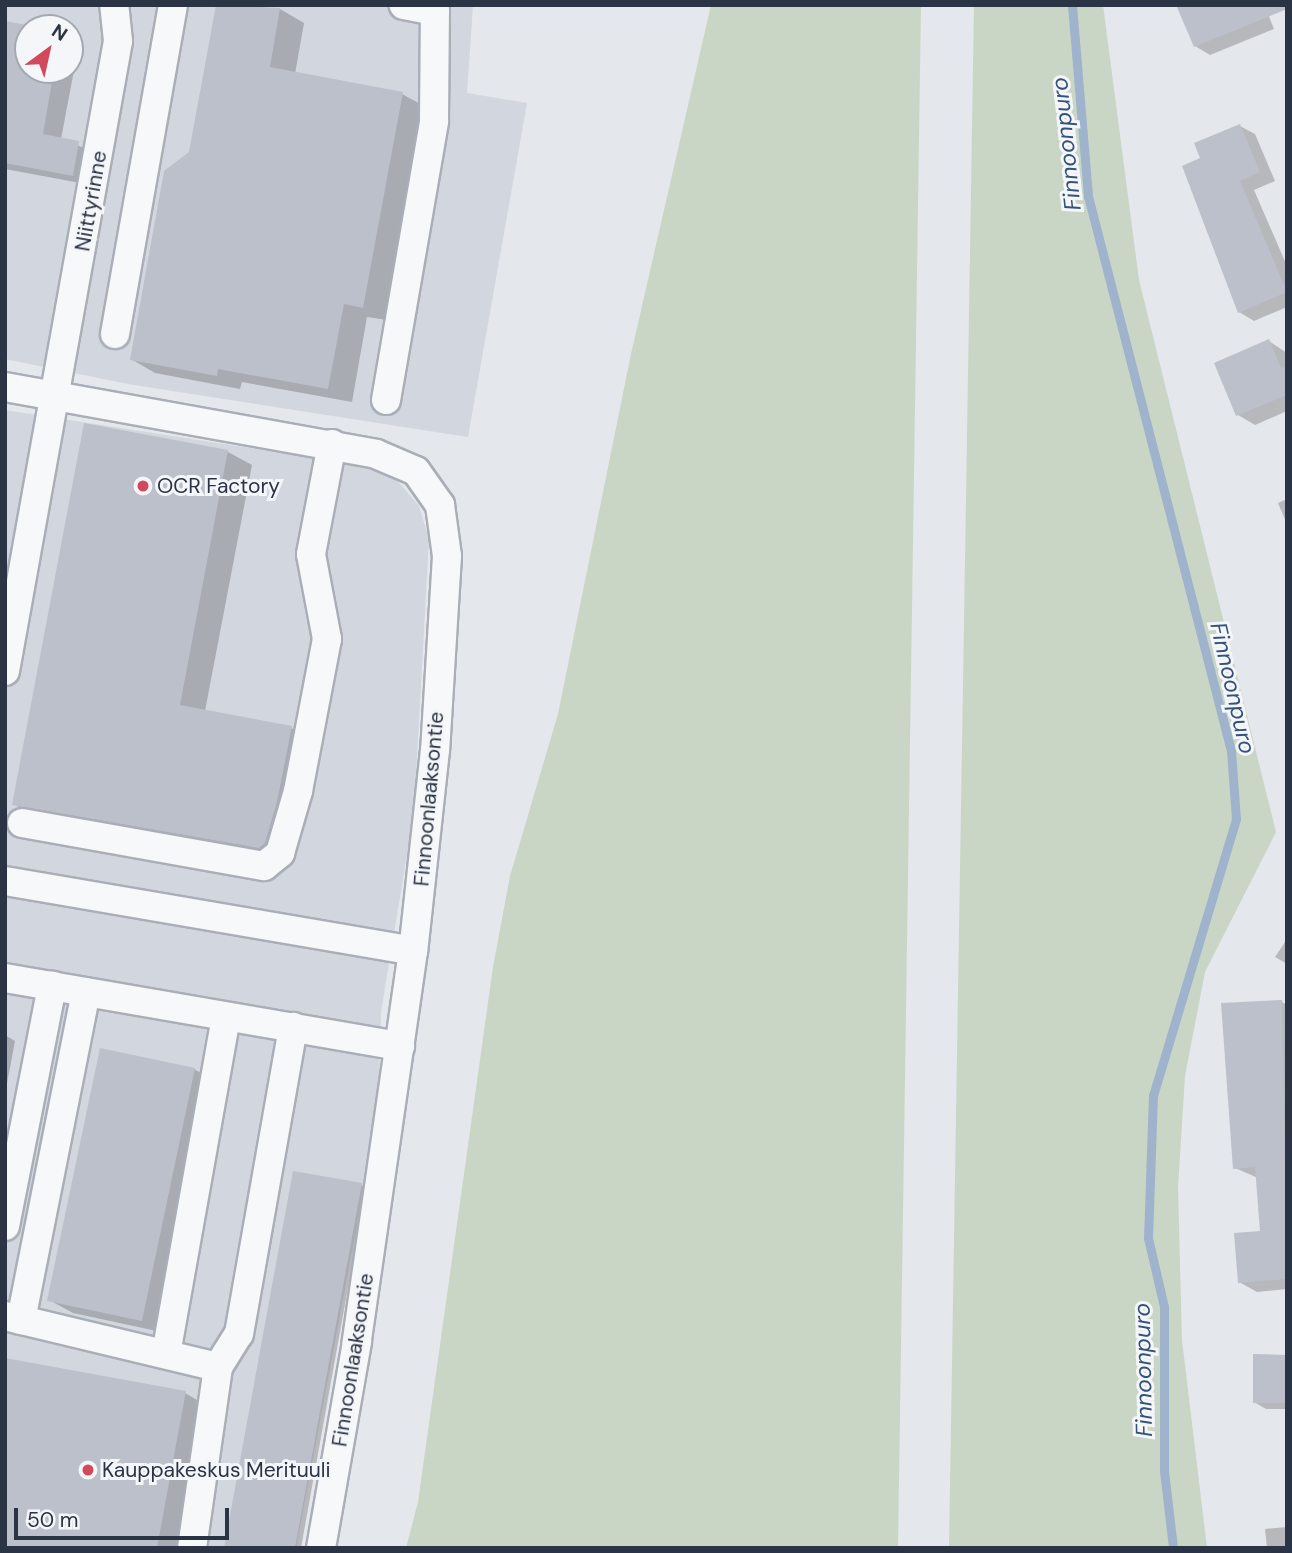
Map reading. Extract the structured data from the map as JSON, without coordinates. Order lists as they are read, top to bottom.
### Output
{
  "streets": {
    "street": ["Niittyrinne", "Finnoonlaaksontie"]
  },
  "crossings": [
    ["Niittyrinne", "Finnoonlaaksontie"]
  ],
  "water": ["Finnoonpuro"],
  "places": ["OCR Factory", "Kauppakeskus Merituuli"],
  "scale_bar": "50 m",
  "north": "top right"
}
